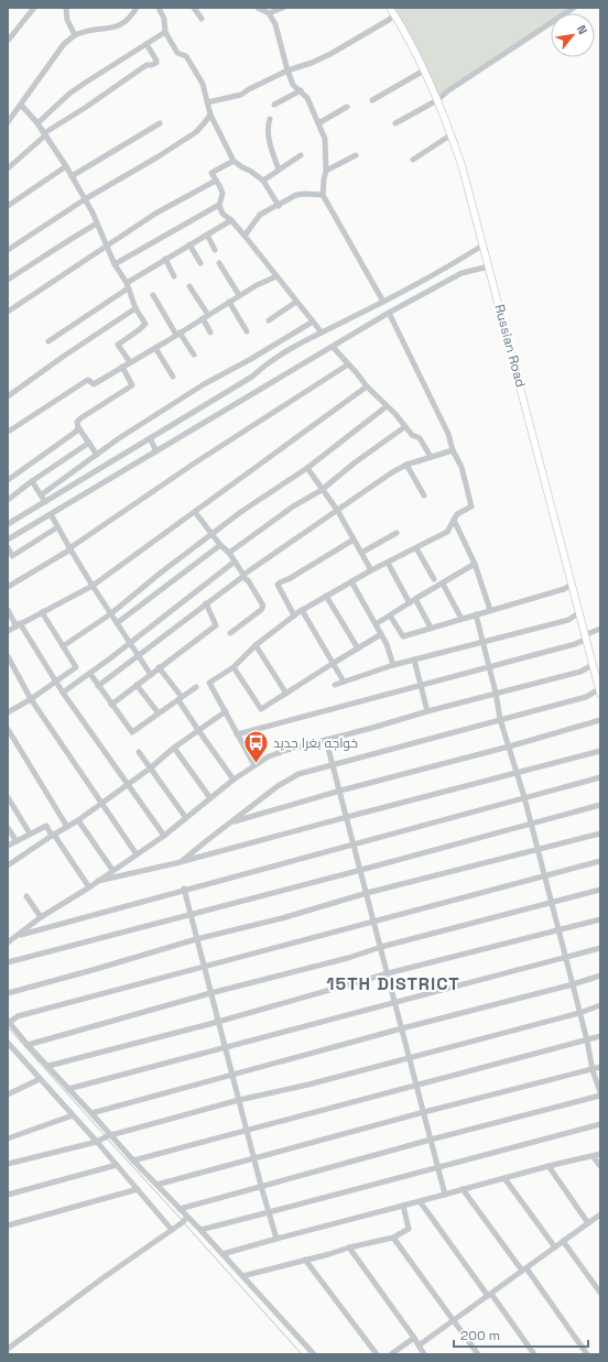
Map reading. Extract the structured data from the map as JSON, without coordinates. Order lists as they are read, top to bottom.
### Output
{
  "streets": {
    "main road": ["Russian Road"]
  },
  "districts": ["15TH DISTRICT"],
  "places": {
    "bus stop": ["خواجه بغرا جدید"]
  },
  "scale_bar": "200 m",
  "north": "top right"
}
